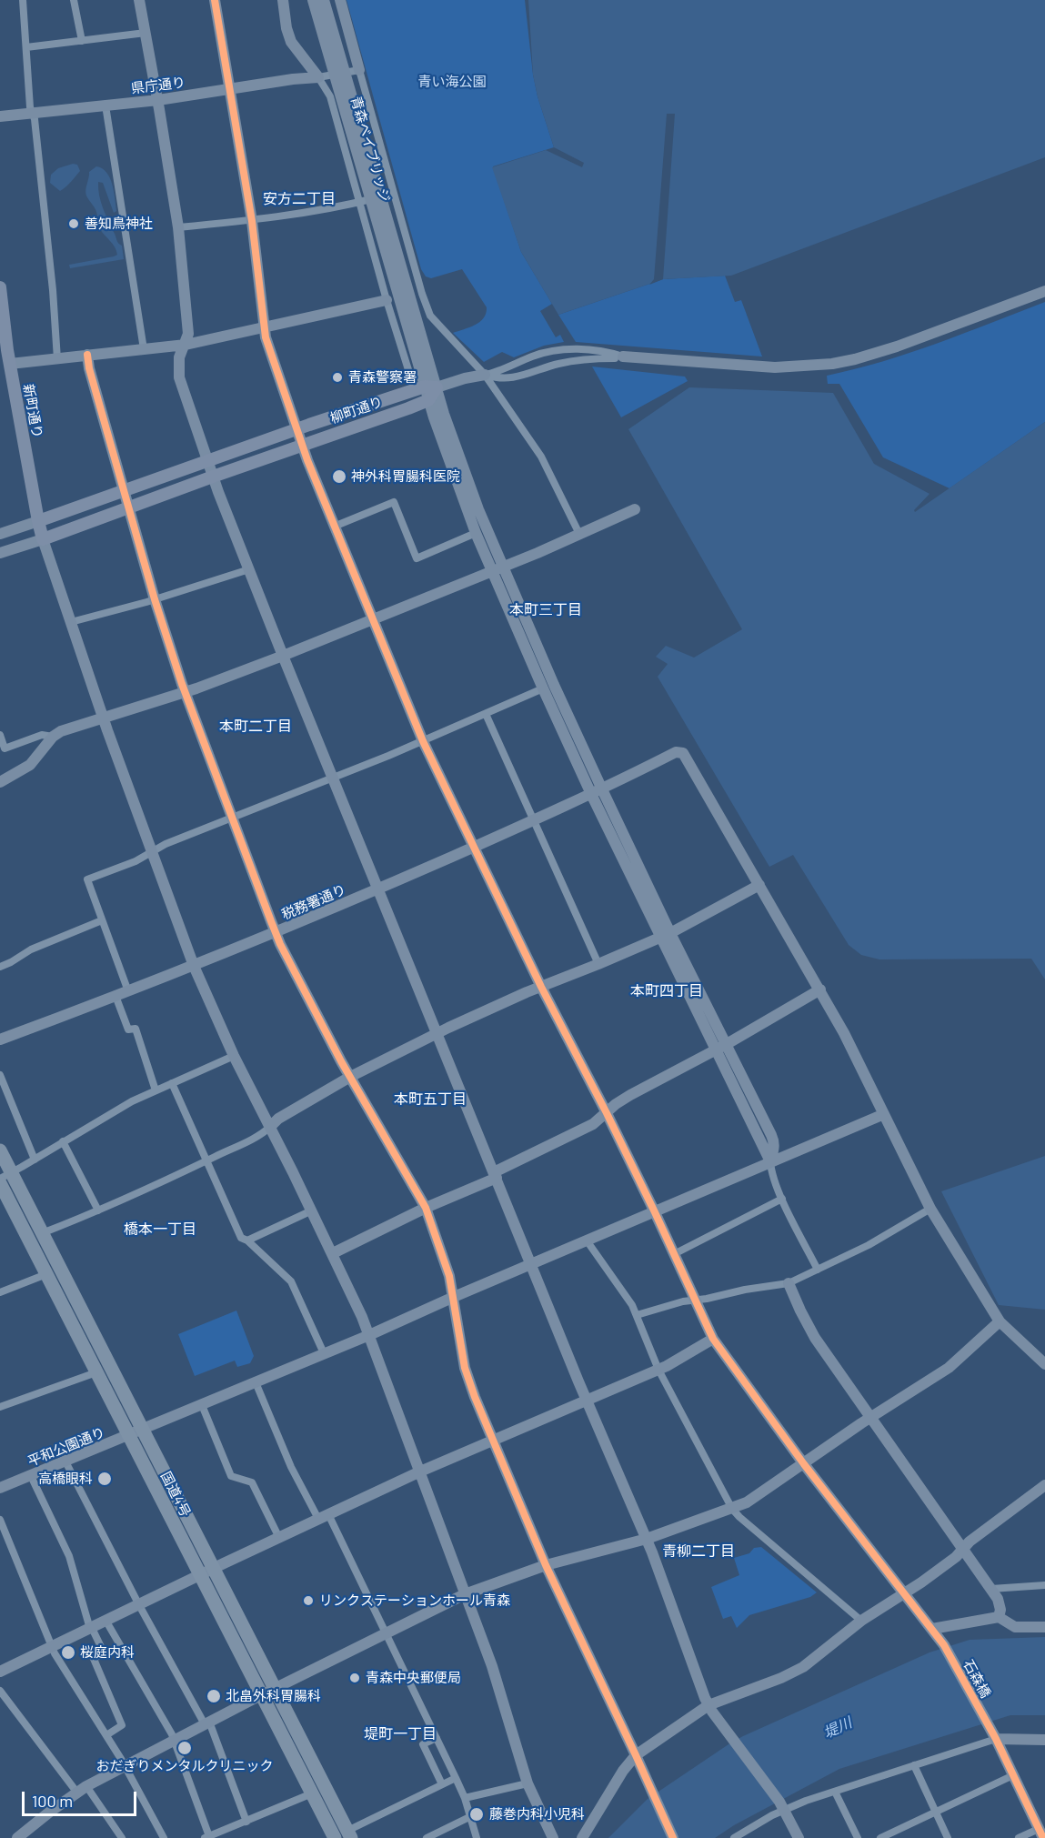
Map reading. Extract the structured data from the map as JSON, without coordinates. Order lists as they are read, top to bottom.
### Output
{
  "streets": {
    "highway": ["国道4号"],
    "main road": ["柳町通り", "新町通り"],
    "street": [
      "県庁通り",
      "青森ベイブリッジ",
      "税務署通り",
      "平和公園通り",
      "石森橋"
    ]
  },
  "crossings": [
    ["県庁通り", "石森橋"],
    ["柳町通り", "新町通り"],
    ["柳町通り", "石森橋"],
    ["税務署通り", "石森橋"],
    ["平和公園通り", "国道4号"],
    ["平和公園通り", "石森橋"]
  ],
  "districts": [
    "安方二丁目",
    "本町三丁目",
    "本町二丁目",
    "本町四丁目",
    "本町五丁目",
    "橋本一丁目",
    "青柳二丁目",
    "堤町一丁目"
  ],
  "water": ["堤川"],
  "parks": ["青い海公園"],
  "places": [
    "善知鳥神社",
    "青森警察署",
    "神外科胃腸科医院",
    "高橋眼科",
    "リンクステーションホール青森",
    "桜庭内科",
    "青森中央郵便局",
    "北畠外科胃腸科",
    "おだぎりメンタルクリニック",
    "藤巻内科小児科"
  ],
  "scale_bar": "100 m"
}
